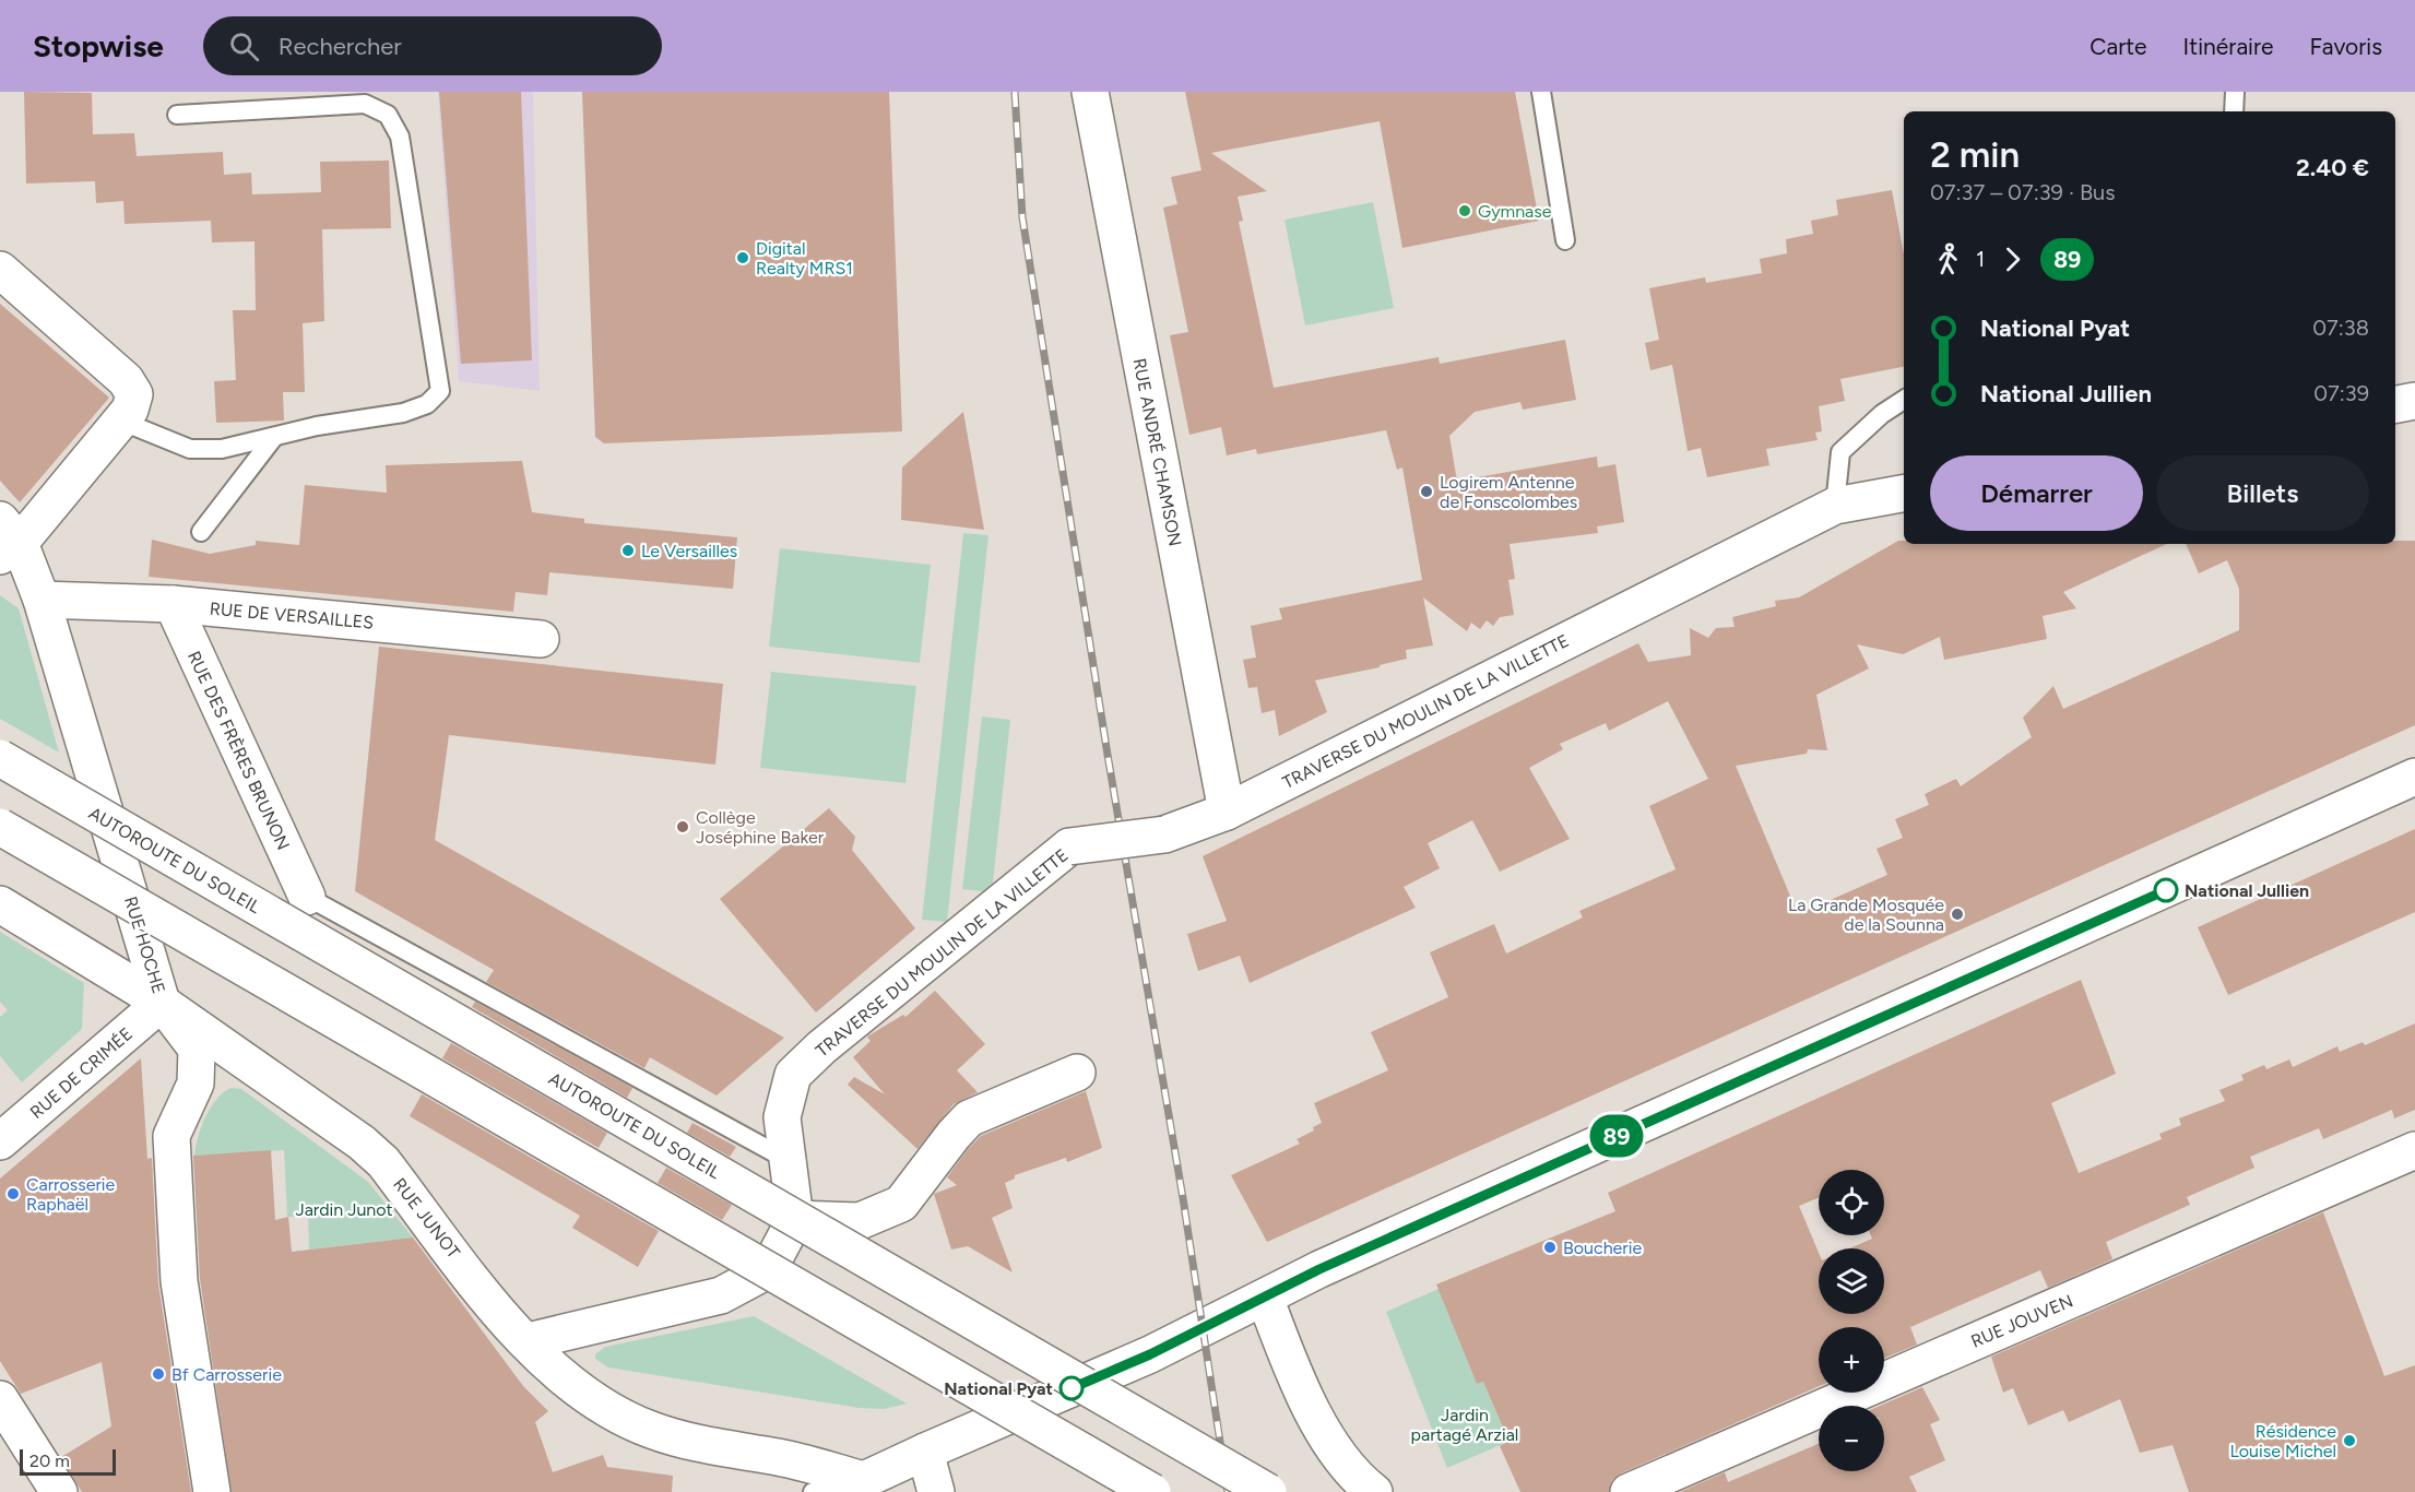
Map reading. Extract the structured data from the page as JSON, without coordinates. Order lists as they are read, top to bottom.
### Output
{
  "streets": {
    "main road": [
      "RUE ANDRÉ CHAMSON",
      "RUE DE VERSAILLES",
      "TRAVERSE DU MOULIN DE LA VILLETTE",
      "RUE DES FRÈRES BRUNON",
      "AUTOROUTE DU SOLEIL",
      "RUE HOCHE",
      "RUE DE CRIMÉE",
      "RUE JUNOT",
      "RUE JOUVEN"
    ]
  },
  "crossings": [
    ["RUE ANDRÉ CHAMSON", "TRAVERSE DU MOULIN DE LA VILLETTE"],
    ["RUE DE VERSAILLES", "RUE DES FRÈRES BRUNON"],
    ["RUE DE VERSAILLES", "RUE HOCHE"],
    ["RUE HOCHE", "RUE DE CRIMÉE"],
    ["RUE HOCHE", "RUE JUNOT"],
    ["RUE DE CRIMÉE", "RUE JUNOT"]
  ],
  "parks": ["Jardin Junot", "Jardin partagé Arzial"],
  "places": [
    "Gymnase",
    "Digital Realty MRS1",
    "Logirem Antenne de Fonscolombes",
    "Le Versailles",
    "Collège Joséphine Baker",
    "National Jullien",
    "La Grande Mosquée de la Sounna",
    "Carrosserie Raphaël",
    "Boucherie",
    "Bf Carrosserie",
    "National Pyat",
    "Résidence Louise Michel"
  ],
  "lines": ["bus line 89"],
  "scale_bar": "20 m",
  "page": {
    "header": "Stopwise",
    "search": "Rechercher",
    "nav": ["Carte", "Itinéraire", "Favoris"],
    "on_map": "89",
    "heading": ["2 min", "07:37 – 07:39 · Bus", "2.40 €"],
    "legs": ["1", "89"],
    "list": [
      {
        "name": "National Pyat",
        "value": "07:38"
      },
      {
        "name": "National Jullien",
        "value": "07:39"
      }
    ],
    "buttons": ["Démarrer", "Billets"],
    "map_buttons": ["+", "−"],
    "scale": "20 m"
  }
}
